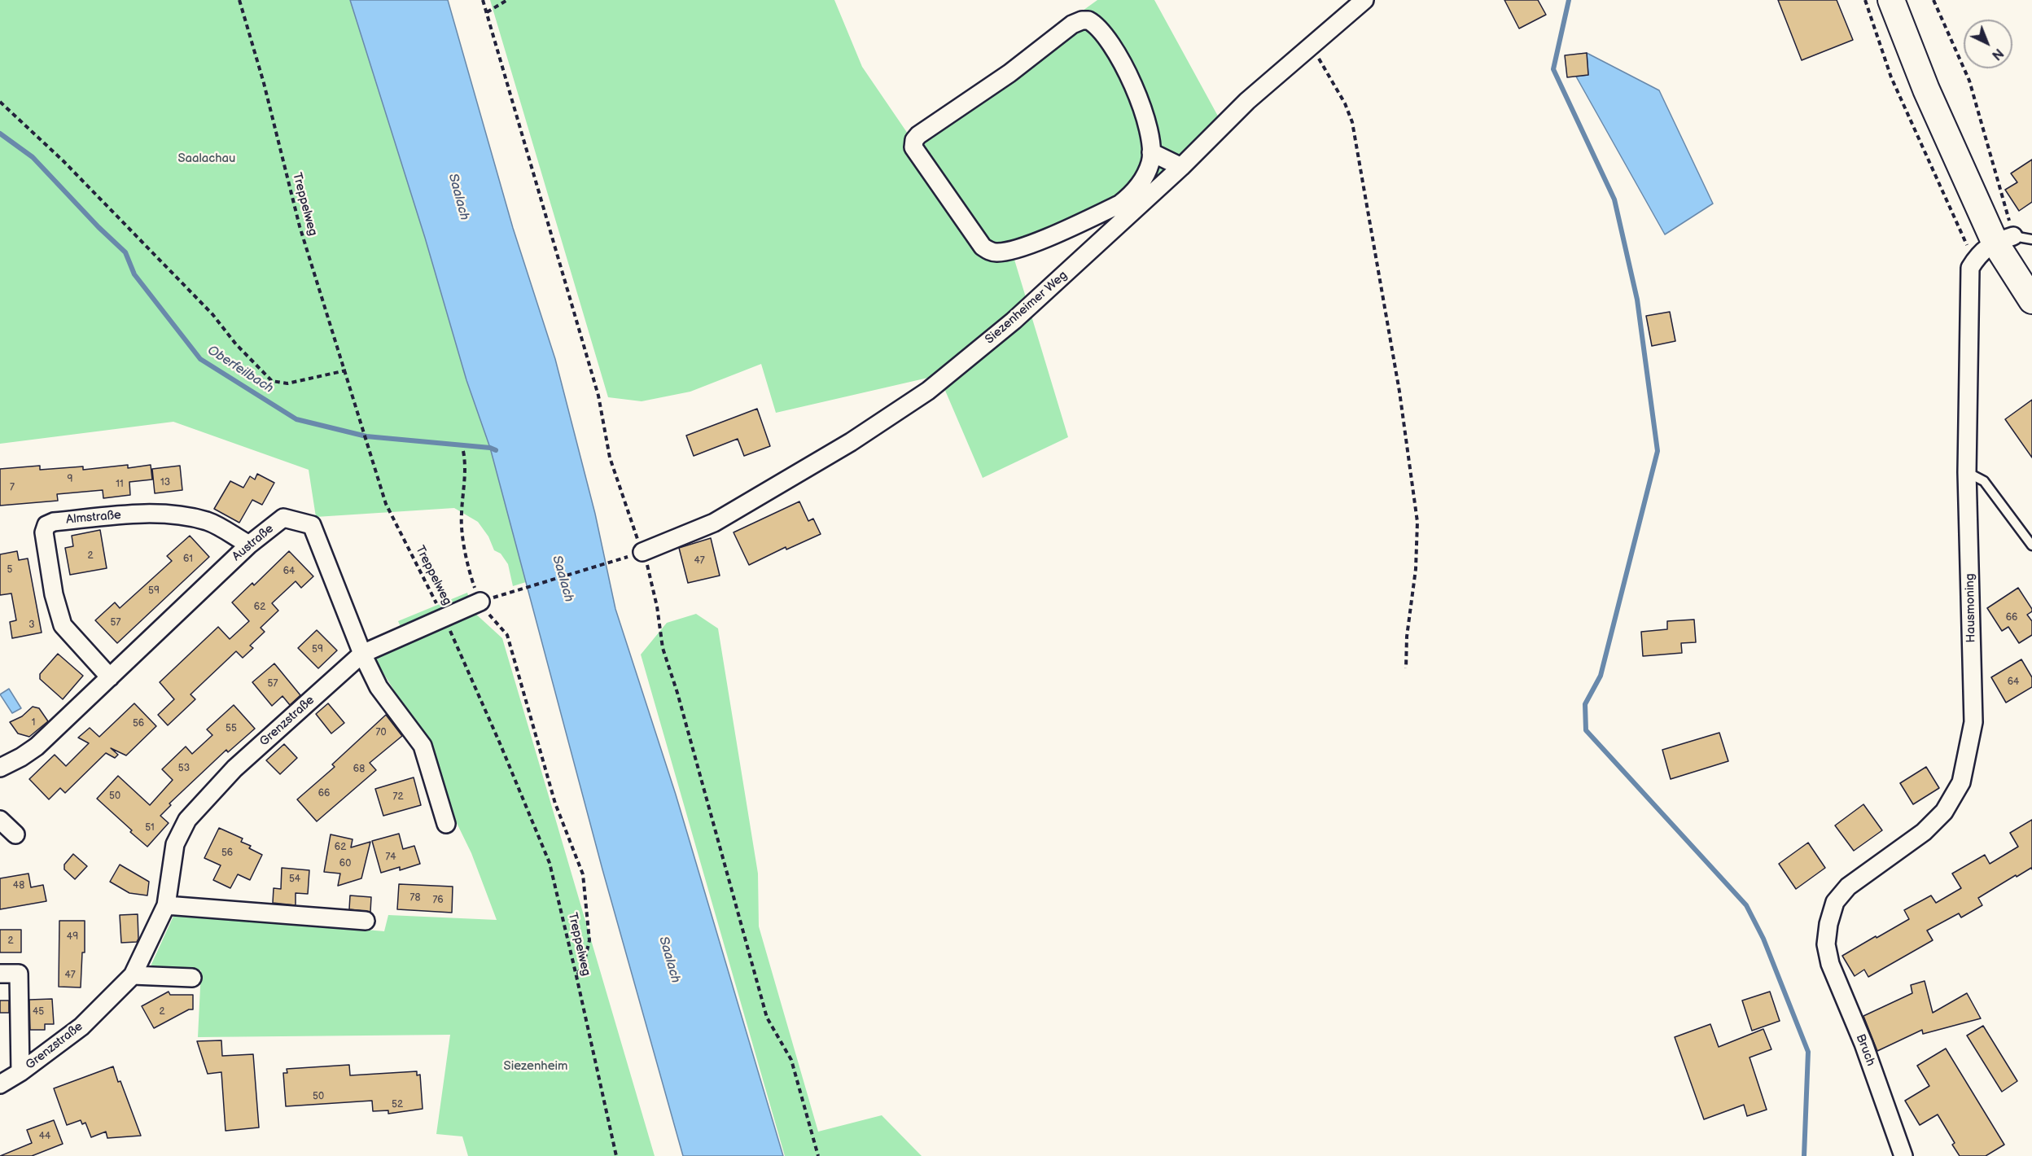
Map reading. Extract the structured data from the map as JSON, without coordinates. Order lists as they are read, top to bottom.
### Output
{
  "streets": {
    "street": [
      "Siezenheimer Weg",
      "Almstraße",
      "Austraße",
      "Hausmoning",
      "Grenzstraße",
      "Bruch"
    ],
    "path": ["Treppelweg"]
  },
  "crossings": [
    ["Treppelweg", "Grenzstraße"],
    ["Almstraße", "Austraße"],
    ["Austraße", "Grenzstraße"],
    ["Hausmoning", "Bruch"]
  ],
  "water": ["Saalach", "Oberfeilbach"],
  "parks": ["Saalachau", "Siezenheim"],
  "house_numbers": [
    "9",
    "13",
    "11",
    "7",
    "2",
    "61",
    "47",
    "5",
    "64",
    "59",
    "62",
    "66",
    "57",
    "3",
    "59",
    "64",
    "57",
    "1",
    "56",
    "55",
    "70",
    "53",
    "68",
    "66",
    "50",
    "72",
    "51",
    "62",
    "56",
    "74",
    "60",
    "54",
    "48",
    "78",
    "76",
    "49",
    "2",
    "47",
    "45",
    "2",
    "50",
    "52",
    "44"
  ],
  "north": "bottom right"
}
